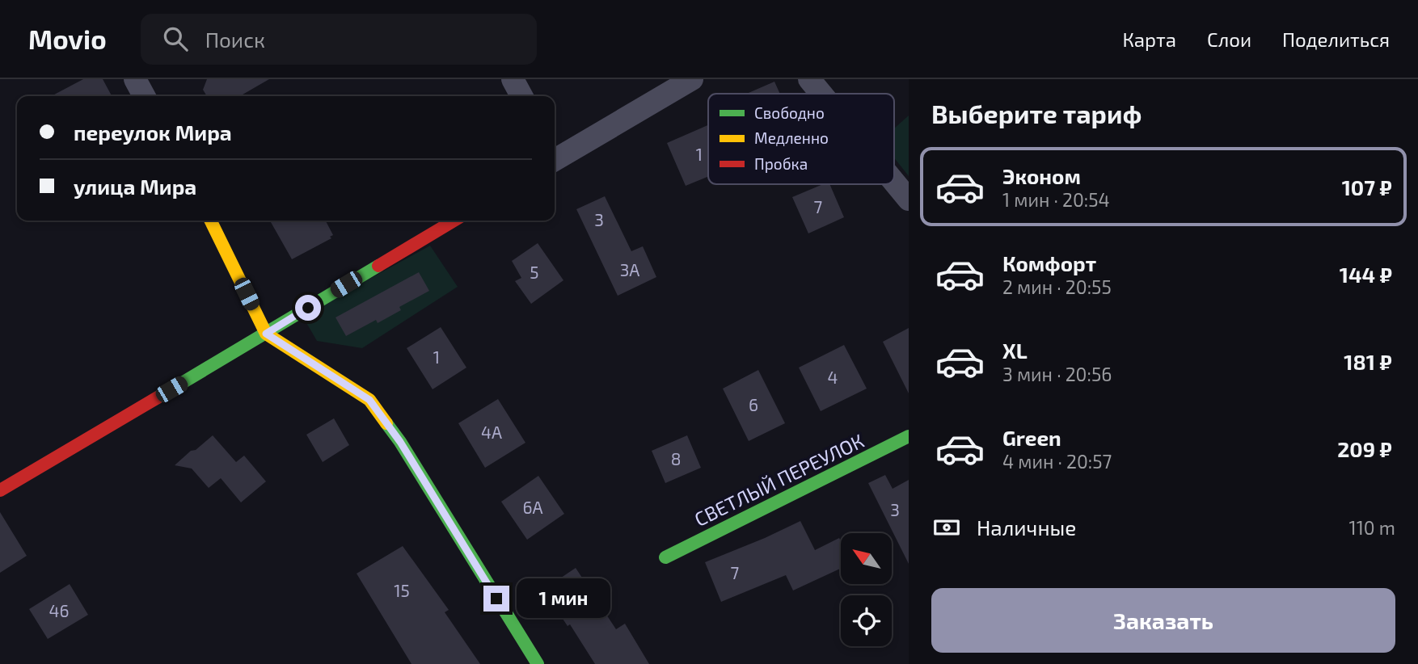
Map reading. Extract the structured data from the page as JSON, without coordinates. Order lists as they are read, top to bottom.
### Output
{
  "streets": {
    "street": ["СВЕТЛЫЙ ПЕРЕУЛОК"]
  },
  "house_numbers": [
    "1",
    "7",
    "3",
    "3А",
    "5",
    "1",
    "4",
    "6",
    "4А",
    "8",
    "6А",
    "3",
    "7",
    "15",
    "46"
  ],
  "legend": ["Свободно", "Медленно", "Пробка"],
  "north": "top left",
  "page": {
    "header": "Movio",
    "search": "Поиск",
    "nav": ["Карта", "Слои", "Поделиться"],
    "heading": "Выберите тариф",
    "banner": ["переулок Мира", "улица Мира"],
    "list": [
      {
        "name": "Эконом",
        "note": "1 мин · 20:54",
        "value": "107 ₽"
      },
      {
        "name": "Комфорт",
        "note": "2 мин · 20:55",
        "value": "144 ₽"
      },
      {
        "name": "XL",
        "note": "3 мин · 20:56",
        "value": "181 ₽"
      },
      {
        "name": "Green",
        "note": "4 мин · 20:57",
        "value": "209 ₽"
      }
    ],
    "pay": ["Наличные", "110 m"],
    "buttons": "Заказать",
    "bubble": "1 мин"
  }
}
